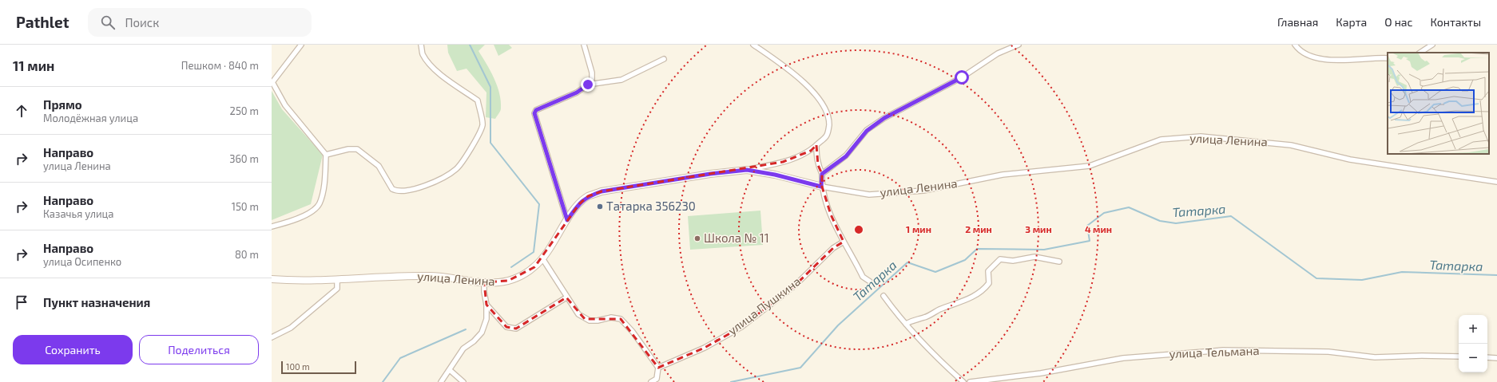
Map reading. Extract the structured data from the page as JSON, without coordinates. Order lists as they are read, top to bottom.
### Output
{
  "streets": {
    "street": ["улица Ленина", "улица Пушкина", "улица Тельмана"]
  },
  "water": ["Татарка"],
  "places": ["Татарка 356230", "Школа № 11"],
  "scale_bar": "100 m",
  "page": {
    "header": "Pathlet",
    "search": "Поиск",
    "nav": [
      "Главная",
      "Карта",
      "О нас",
      "Контакты"
    ],
    "heading": ["11 мин", "Пешком · 840 m"],
    "list": [
      ["Прямо", "Молодёжная улица", "250 m"],
      ["Направо", "улица Ленина", "360 m"],
      ["Направо", "Казачья улица", "150 m"],
      ["Направо", "улица Осипенко", "80 m"],
      "Пункт назначения"
    ],
    "map_buttons": ["+", "−"],
    "buttons": ["Сохранить", "Поделиться"],
    "scale": "100 m"
  },
  "rings": [
    "1 мин",
    "2 мин",
    "3 мин",
    "4 мин"
  ]
}
